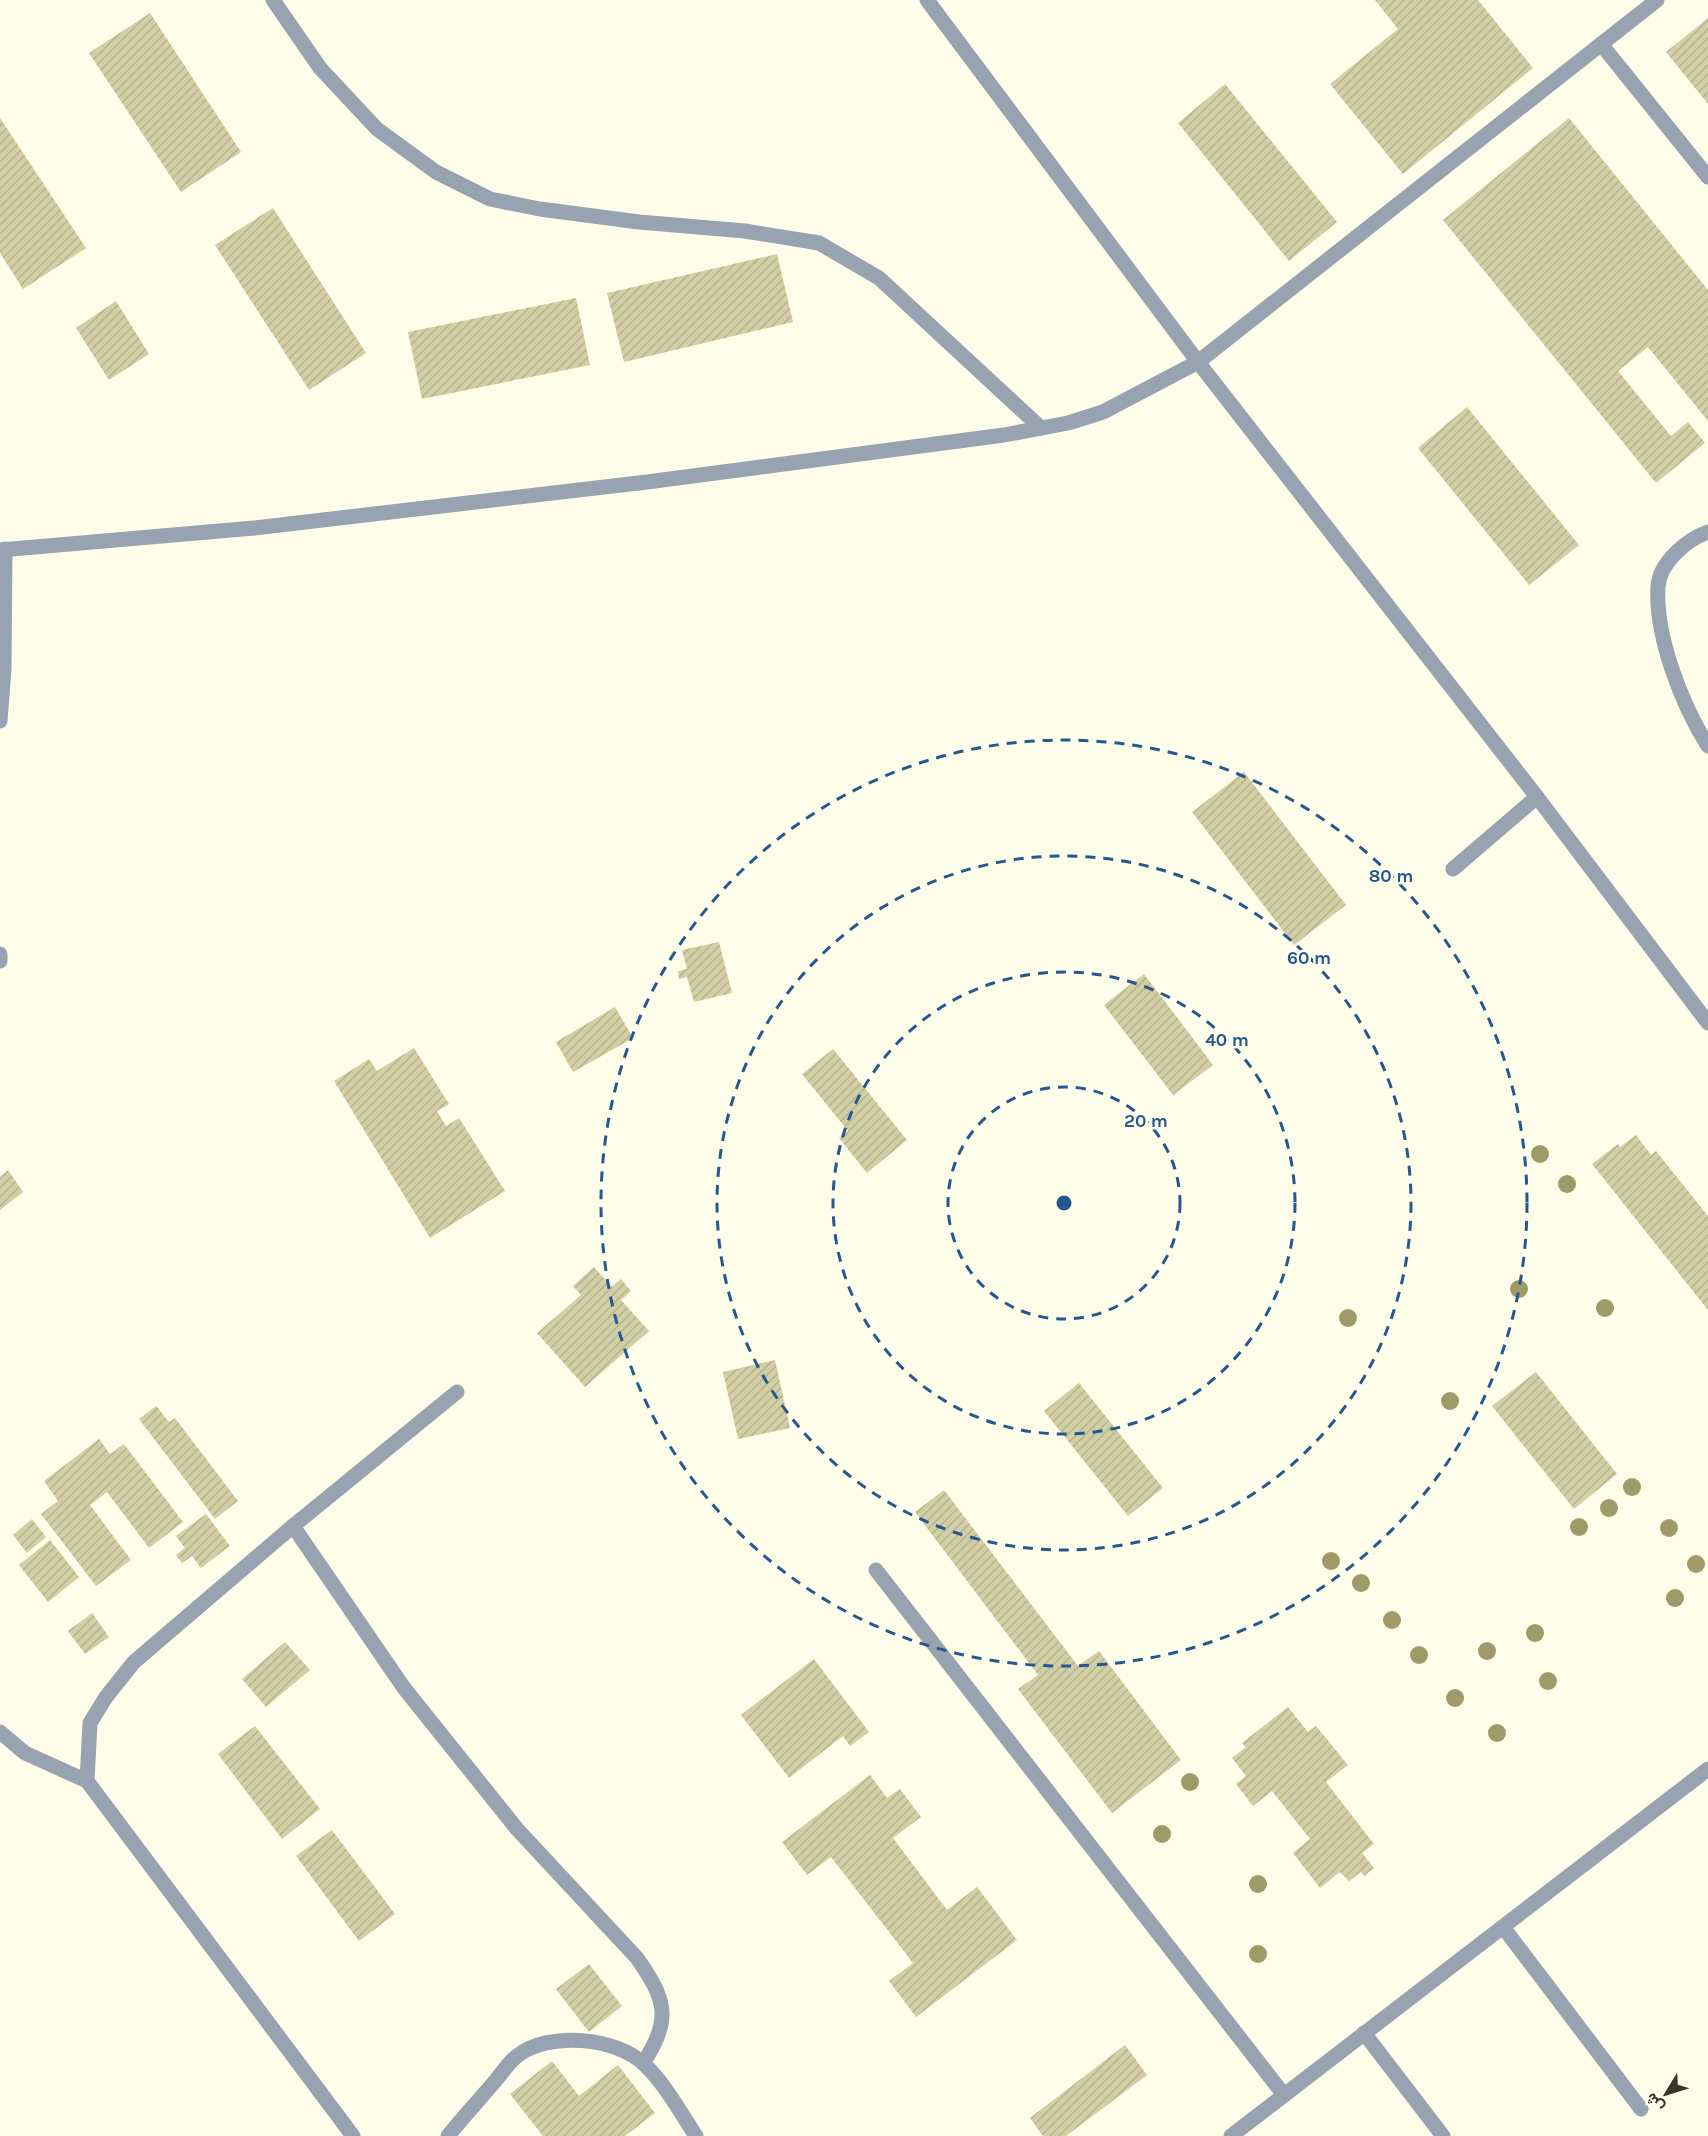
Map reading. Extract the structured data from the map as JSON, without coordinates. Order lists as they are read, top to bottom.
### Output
{
  "north": "bottom left",
  "rings": [
    "80 m",
    "60 m",
    "40 m",
    "20 m"
  ]
}
